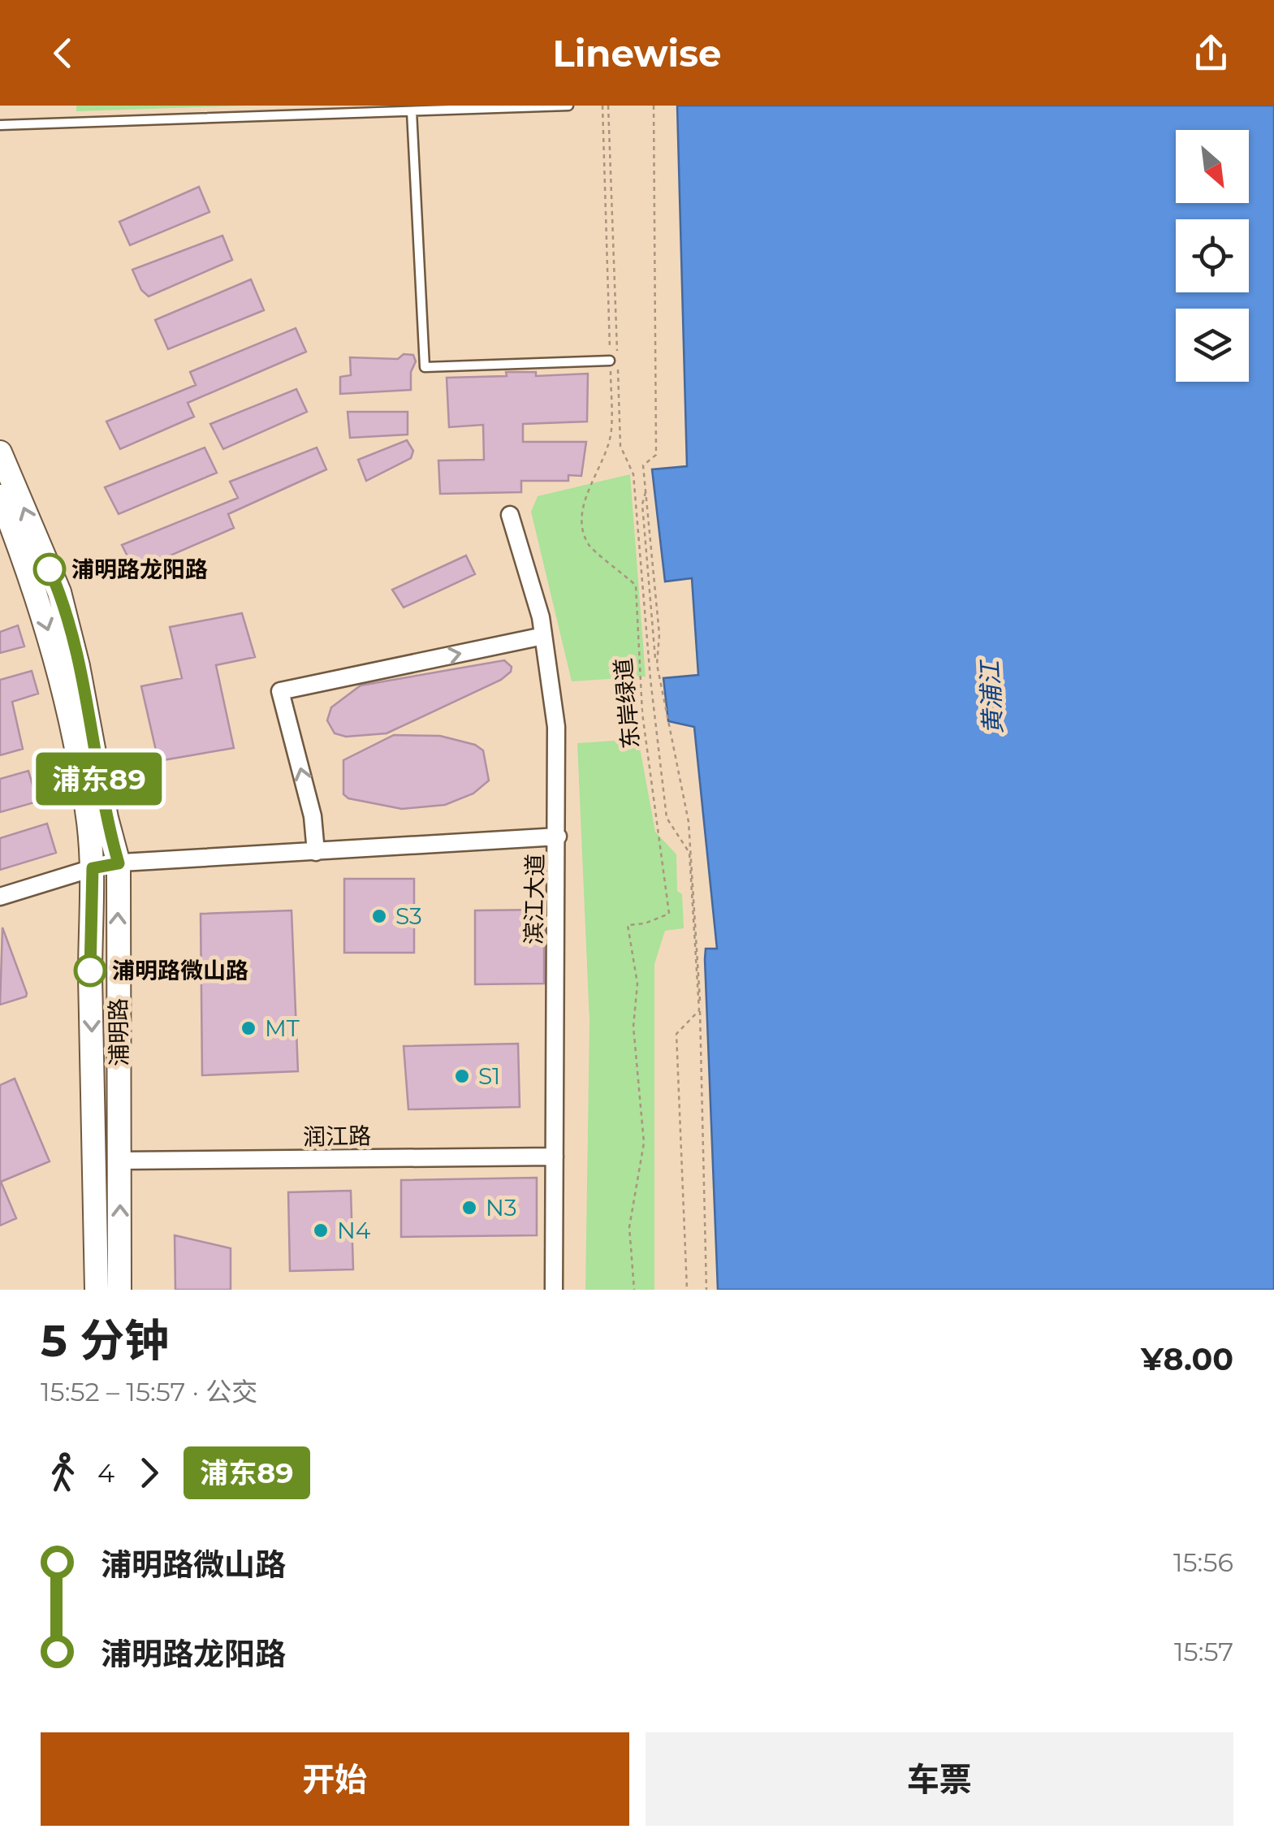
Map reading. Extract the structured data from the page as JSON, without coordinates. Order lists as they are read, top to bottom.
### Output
{
  "streets": {
    "main road": ["浦明路"],
    "street": ["滨江大道", "润江路"],
    "path": ["东岸绿道"]
  },
  "crossings": [
    ["滨江大道", "润江路"],
    ["浦明路", "润江路"]
  ],
  "water": ["黄浦江"],
  "places": [
    "浦明路龙阳路",
    "S3",
    "浦明路微山路",
    "MT",
    "S1",
    "N3",
    "N4"
  ],
  "lines": ["bus line 浦东89"],
  "north": "bottom right",
  "page": {
    "header": "Linewise",
    "on_map": "浦东89",
    "heading": ["5 分钟", "15:52 – 15:57 · 公交", "¥8.00"],
    "legs": ["4", "浦东89"],
    "list": [
      {
        "name": "浦明路微山路",
        "value": "15:56"
      },
      {
        "name": "浦明路龙阳路",
        "value": "15:57"
      }
    ],
    "buttons": ["开始", "车票"]
  }
}
